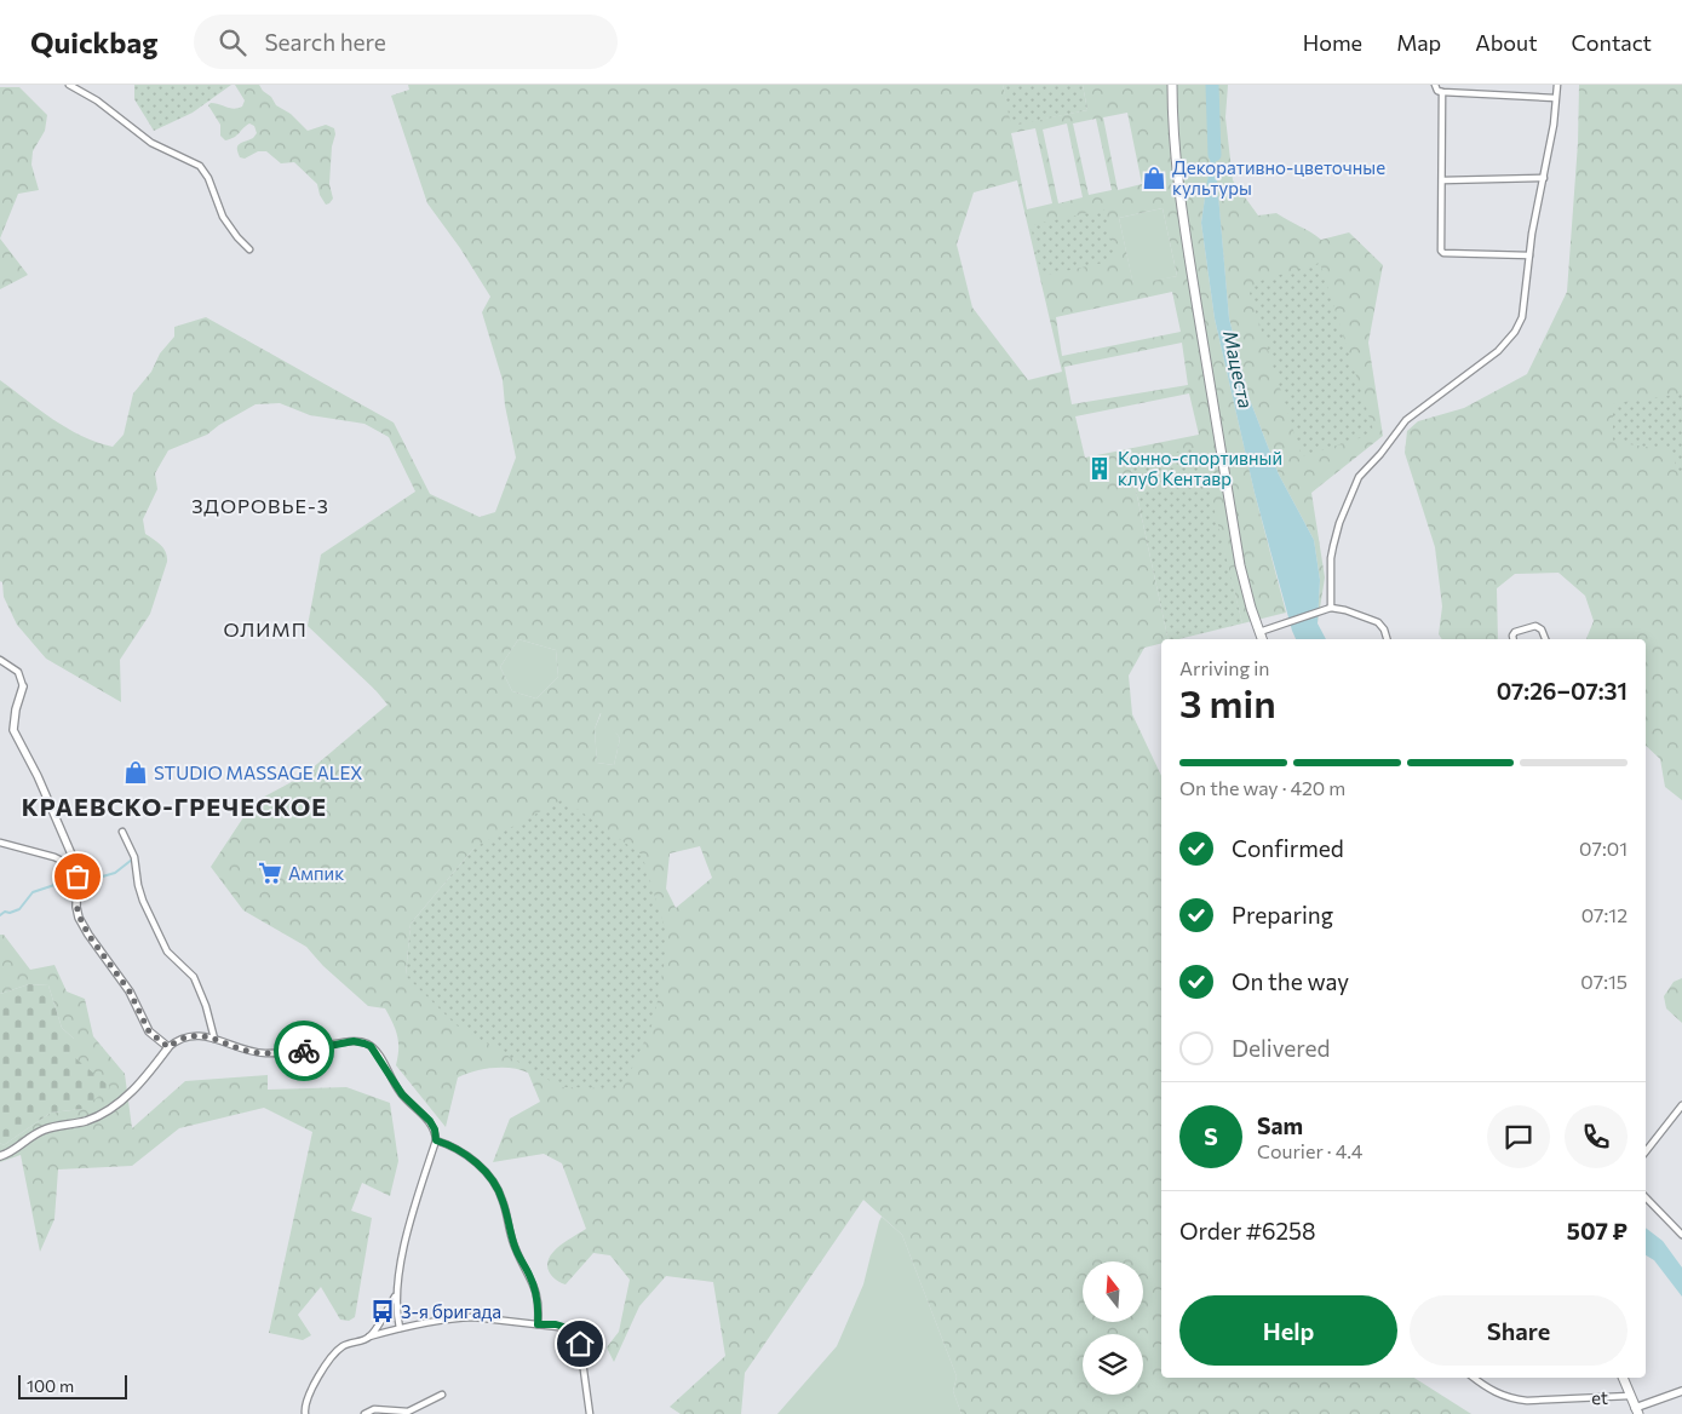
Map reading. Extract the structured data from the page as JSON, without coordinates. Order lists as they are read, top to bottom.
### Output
{
  "streets": {
    "street": ["et"]
  },
  "districts": ["ЗДОРОВЬЕ-3", "ОЛИМП", "КРАЕВСКО-ГРЕЧЕСКОЕ"],
  "water": ["Мацеста"],
  "places": {
    "shop": ["Декоративно-цветочные культуры", "STUDIO MASSAGE ALEX"],
    "building": ["Конно-спортивный клуб Кентавр"],
    "supermarket": ["Ампик"],
    "bus stop": ["3-я бригада"]
  },
  "scale_bar": "100 m",
  "north": "top",
  "page": {
    "header": "Quickbag",
    "search": "Search here",
    "nav": [
      "Home",
      "Map",
      "About",
      "Contact"
    ],
    "heading": ["3 min", "Arriving in", "07:26–07:31"],
    "panel": [
      "Sam",
      "Courier · 4.4",
      "Order #6258",
      "507 ₽"
    ],
    "bar": "On the way · 420 m",
    "list": [
      ["Confirmed", "07:01"],
      ["Preparing", "07:12"],
      ["On the way", "07:15"],
      "Delivered"
    ],
    "round": "S",
    "buttons": ["Help", "Share"],
    "scale": "100 m"
  }
}
